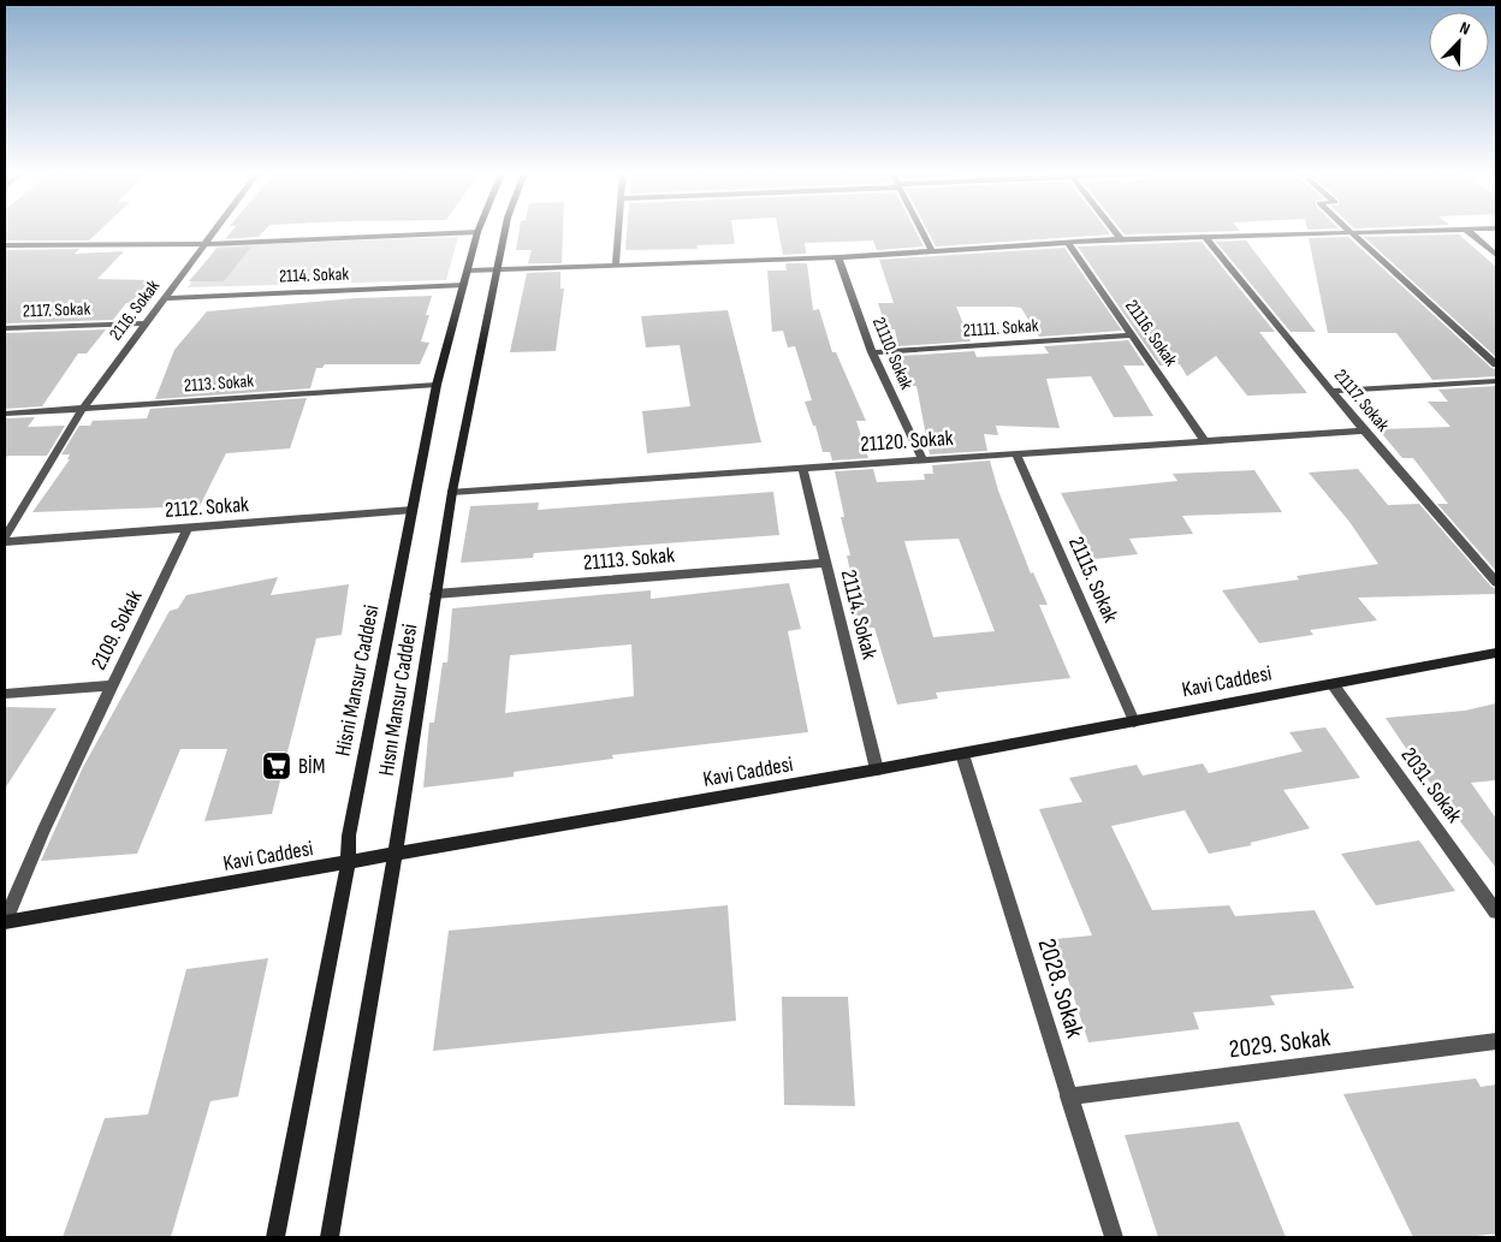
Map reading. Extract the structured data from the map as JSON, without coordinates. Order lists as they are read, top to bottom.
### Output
{
  "streets": {
    "main road": ["Hisni Mansur Caddesi", "Kavi Caddesi", "Hısnı Mansur Caddesi"],
    "street": [
      "2114. Sokak",
      "2117. Sokak",
      "2116. Sokak",
      "21111. Sokak",
      "21116. Sokak",
      "21110. Sokak",
      "2113. Sokak",
      "21117. Sokak",
      "21120. Sokak",
      "2112. Sokak",
      "21113. Sokak",
      "21115. Sokak",
      "21114. Sokak",
      "2109. Sokak",
      "2031. Sokak",
      "2028. Sokak",
      "2029. Sokak"
    ]
  },
  "crossings": [
    ["2114. Sokak", "2116. Sokak"],
    ["2114. Sokak", "Hisni Mansur Caddesi"],
    ["2117. Sokak", "2116. Sokak"],
    ["2116. Sokak", "2113. Sokak"],
    ["2116. Sokak", "2112. Sokak"],
    ["21111. Sokak", "21116. Sokak"],
    ["21111. Sokak", "21110. Sokak"],
    ["21116. Sokak", "21120. Sokak"],
    ["21110. Sokak", "21120. Sokak"],
    ["2113. Sokak", "Hisni Mansur Caddesi"],
    ["21117. Sokak", "21120. Sokak"],
    ["21120. Sokak", "21115. Sokak"],
    ["21120. Sokak", "21114. Sokak"],
    ["21120. Sokak", "Hısnı Mansur Caddesi"],
    ["2112. Sokak", "2109. Sokak"],
    ["2112. Sokak", "Hisni Mansur Caddesi"],
    ["21113. Sokak", "21114. Sokak"],
    ["21113. Sokak", "Hısnı Mansur Caddesi"],
    ["21115. Sokak", "Kavi Caddesi"],
    ["21114. Sokak", "Kavi Caddesi"],
    ["Hisni Mansur Caddesi", "Kavi Caddesi"],
    ["Kavi Caddesi", "Hısnı Mansur Caddesi"],
    ["Kavi Caddesi", "2031. Sokak"],
    ["Kavi Caddesi", "2028. Sokak"],
    ["2028. Sokak", "2029. Sokak"]
  ],
  "places": {
    "supermarket": ["BİM"]
  },
  "north": "top right"
}
